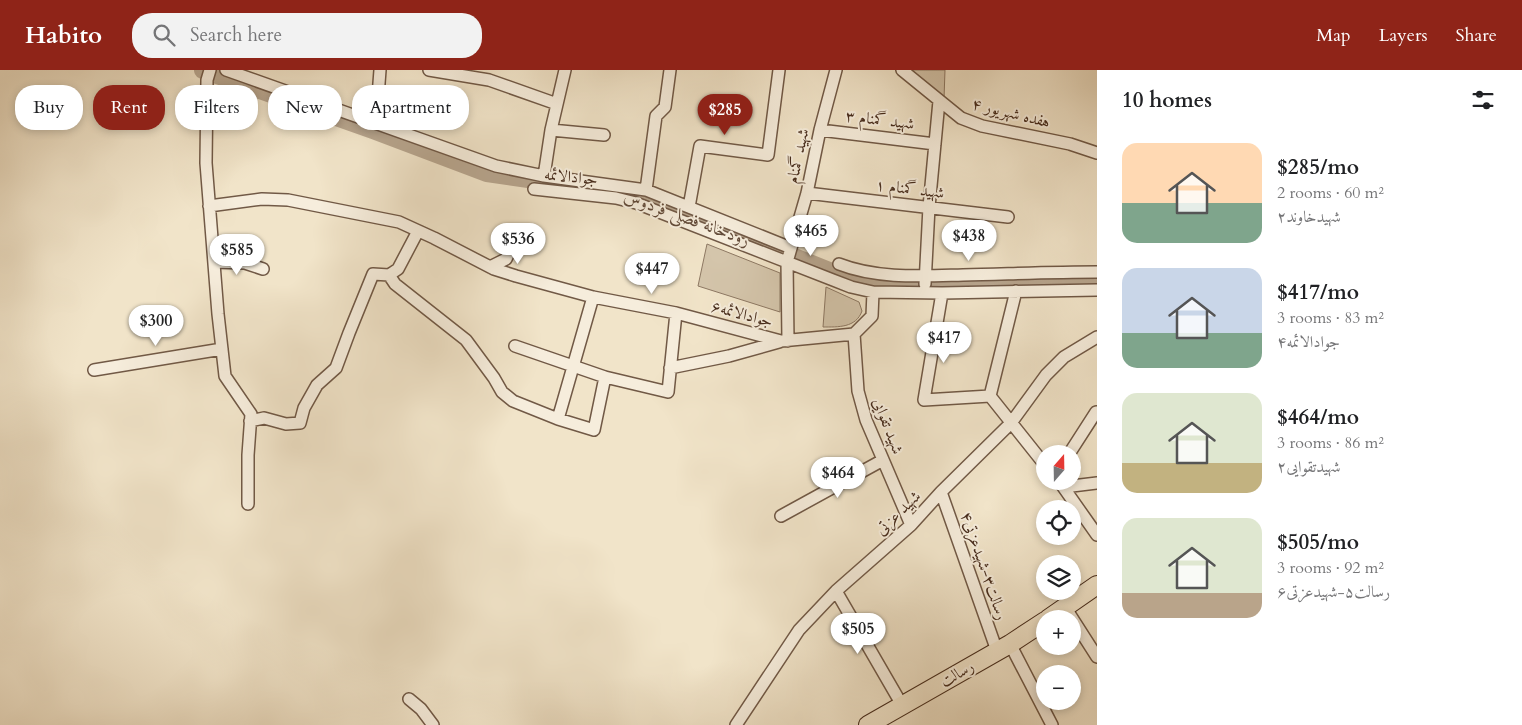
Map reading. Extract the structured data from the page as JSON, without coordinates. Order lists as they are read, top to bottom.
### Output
{
  "streets": {
    "main road": ["رسالت"],
    "street": [
      "هفده شهریور ۴",
      "شهید گمنام ۳",
      "شهید گمنام",
      "جوادالائمه",
      "شهید گمنام ۱",
      "جوادالائمه۶",
      "شهید تقوایی",
      "شهید عزتی",
      "رسالت۳-شهیدعزتی۴"
    ]
  },
  "crossings": [
    ["شهید گمنام ۳", "شهید گمنام"],
    ["شهید گمنام", "جوادالائمه"],
    ["شهید گمنام", "شهید گمنام ۱"],
    ["شهید گمنام", "جوادالائمه۶"],
    ["جوادالائمه۶", "شهید تقوایی"],
    ["شهید تقوایی", "شهید عزتی"],
    ["شهید عزتی", "رسالت۳-شهیدعزتی۴"],
    ["رسالت۳-شهیدعزتی۴", "رسالت"]
  ],
  "water": ["رودخانه فصلی فردوس"],
  "north": "top",
  "page": {
    "header": "Habito",
    "search": "Search here",
    "nav": ["Map", "Layers", "Share"],
    "heading": "10 homes",
    "chip": [
      "Buy",
      "Rent",
      "Filters",
      "New",
      "Apartment"
    ],
    "price": [
      "$285",
      "$465",
      "$438",
      "$536",
      "$585",
      "$447",
      "$300",
      "$417",
      "$464",
      "$505"
    ],
    "list": [
      {
        "name": "$285/mo",
        "note": "2 rooms · 60 m² · شهیدخاوند۲"
      },
      {
        "name": "$417/mo",
        "note": "3 rooms · 83 m² · جوادالائمه۴"
      },
      {
        "name": "$464/mo",
        "note": "3 rooms · 86 m² · شهیدتقوایی۲"
      },
      {
        "name": "$505/mo",
        "note": "3 rooms · 92 m² · رسالت۵-شهیدعزتی۶"
      }
    ],
    "map_buttons": ["+", "−"]
  }
}
